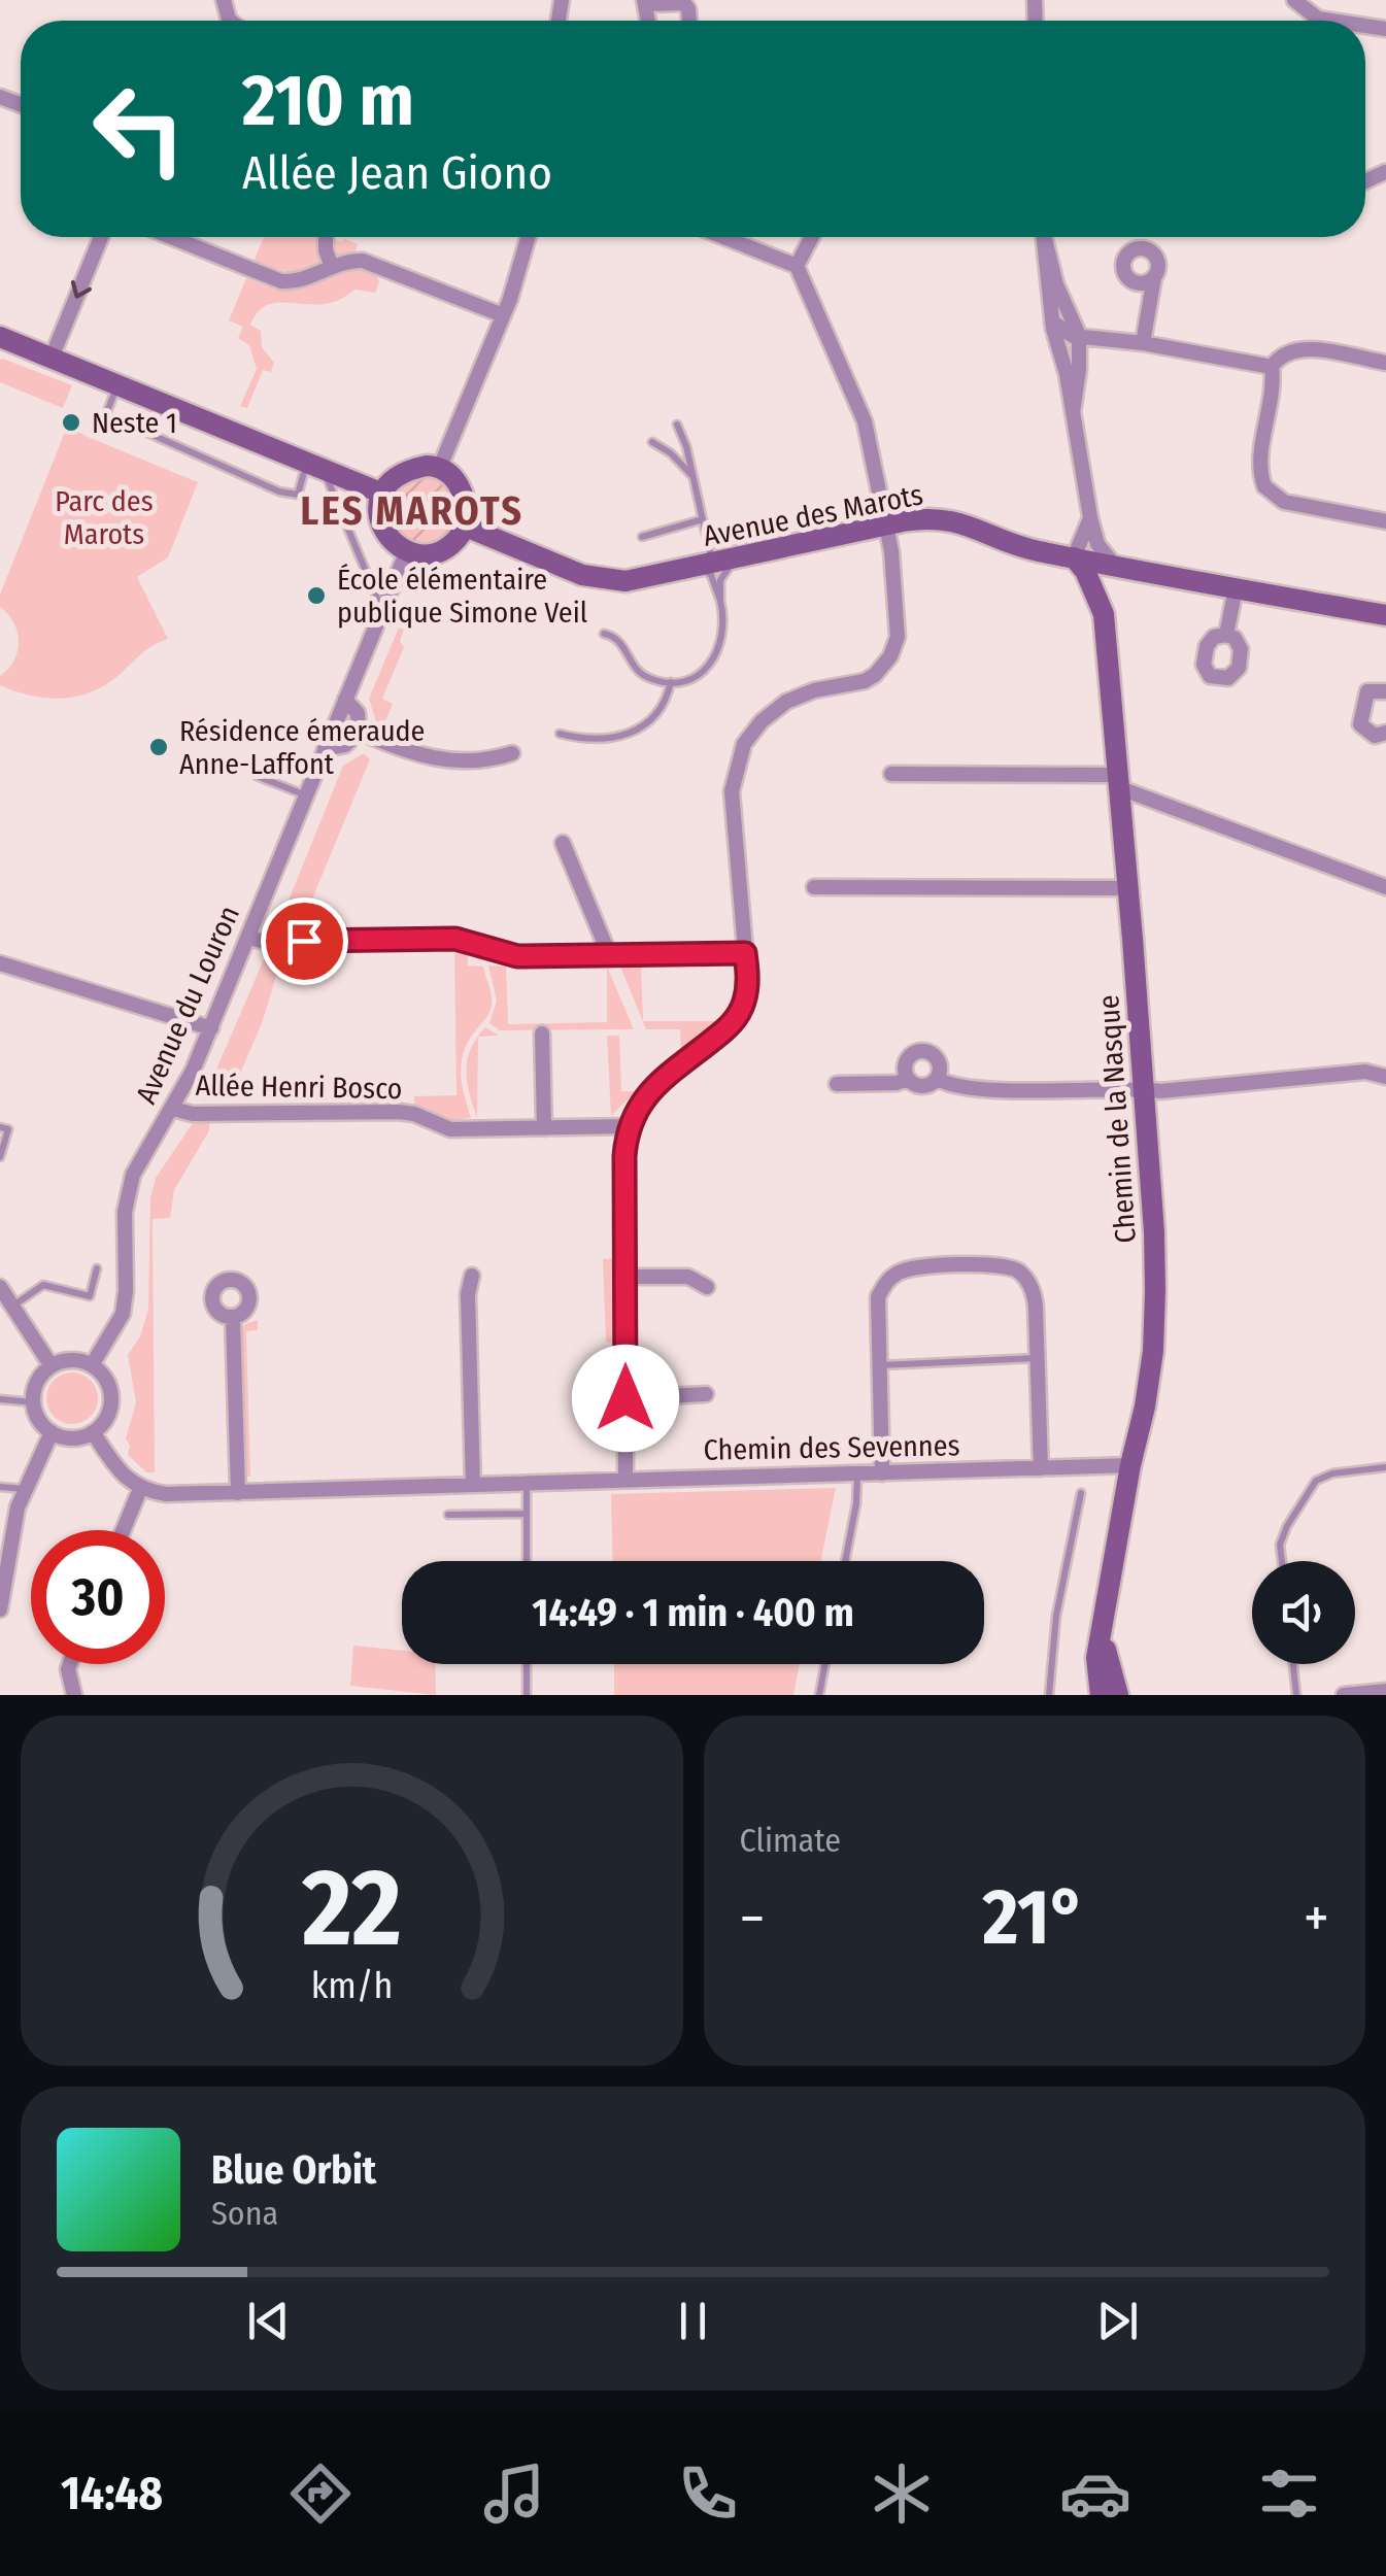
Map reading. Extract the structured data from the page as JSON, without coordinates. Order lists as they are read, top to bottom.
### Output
{
  "streets": {
    "street": [
      "Avenue des Marots",
      "Avenue du Louron",
      "Allée Henri Bosco",
      "Chemin de la Nasque",
      "Chemin des Sevennes"
    ]
  },
  "crossings": [
    ["Avenue des Marots", "Avenue du Louron"],
    ["Avenue des Marots", "Chemin de la Nasque"],
    ["Avenue du Louron", "Allée Henri Bosco"],
    ["Chemin de la Nasque", "Chemin des Sevennes"]
  ],
  "districts": ["LES MAROTS"],
  "parks": ["Parc des Marots"],
  "places": ["Neste 1", "École élémentaire publique Simone Veil", "Résidence émeraude Anne-Laffont"],
  "page": {
    "turn": ["210 m", "Allée Jean Giono"],
    "limit": "30",
    "trip": "14:49 · 1 min · 400 m",
    "tile": "Climate",
    "heat": ["−", "21°", "+"],
    "song": ["Blue Orbit", "Sona"],
    "tabs": "14:48",
    "gauge": ["22", "km/h"]
  }
}
